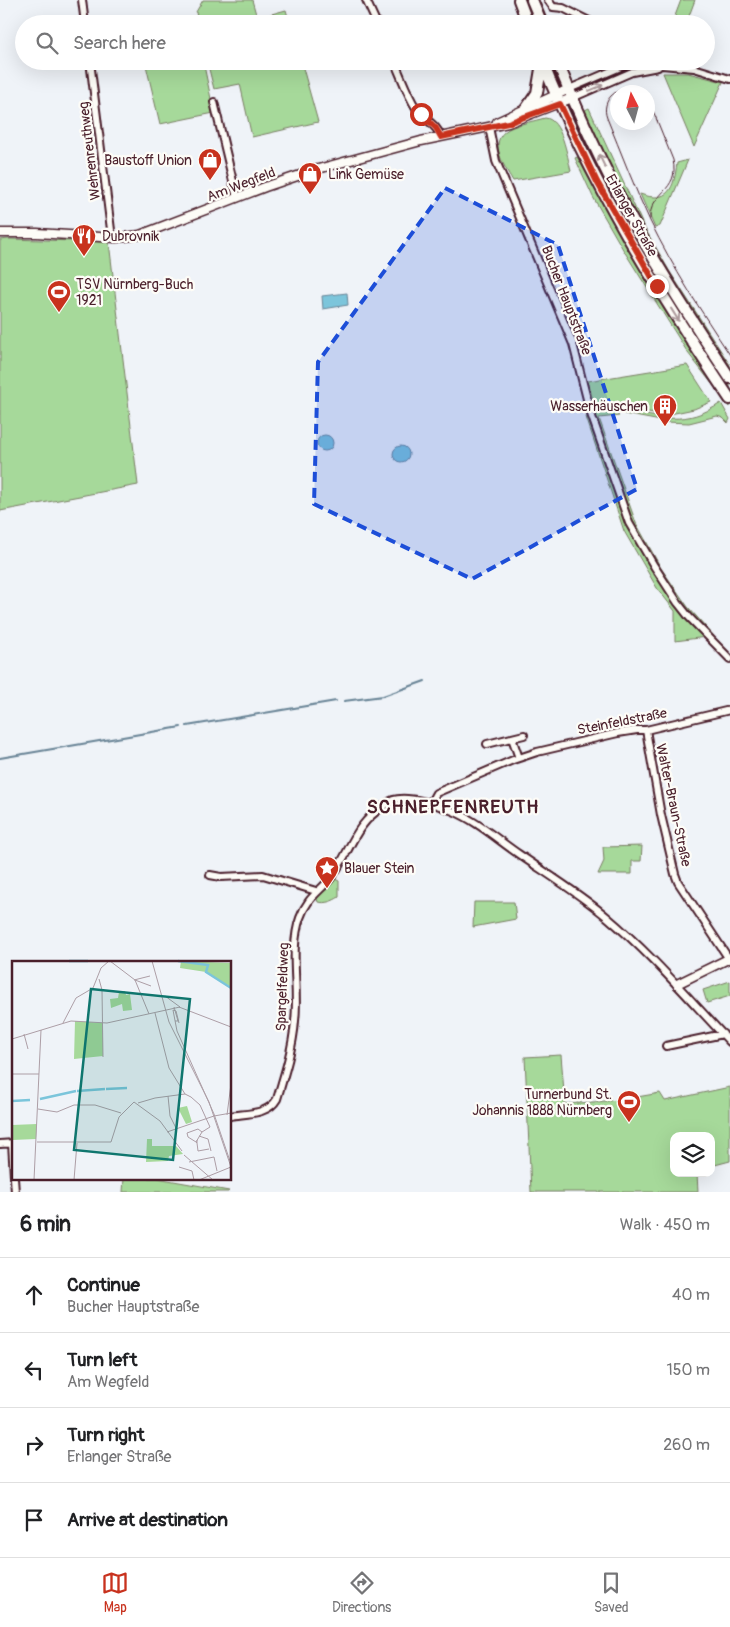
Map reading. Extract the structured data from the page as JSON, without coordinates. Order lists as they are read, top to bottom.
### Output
{
  "streets": {
    "main road": ["Erlanger Straße"],
    "street": [
      "Wehrenreuthweg",
      "Am Wegfeld",
      "Bucher Hauptstraße",
      "Steinfeldstraße",
      "Walter-Braun-Straße",
      "Spargelfeldweg"
    ]
  },
  "crossings": [
    ["Wehrenreuthweg", "Am Wegfeld"],
    ["Am Wegfeld", "Erlanger Straße"],
    ["Am Wegfeld", "Bucher Hauptstraße"],
    ["Steinfeldstraße", "Walter-Braun-Straße"],
    ["Steinfeldstraße", "Spargelfeldweg"]
  ],
  "districts": ["SCHNEPFENREUTH"],
  "places": {
    "shop": ["Baustoff Union", "Link Gemüse"],
    "restaurant": ["Dubrovnik"],
    "sports": ["TSV Nürnberg-Buch 1921", "Turnerbund St. Johannis 1888 Nürnberg"],
    "building": ["Wasserhäuschen"],
    "place": ["Blauer Stein"]
  },
  "north": "top",
  "page": {
    "search": "Search here",
    "heading": ["6 min", "Walk · 450 m"],
    "list": [
      ["Continue", "Bucher Hauptstraße", "40 m"],
      ["Turn left", "Am Wegfeld", "150 m"],
      ["Turn right", "Erlanger Straße", "260 m"],
      "Arrive at destination"
    ],
    "nav": ["Map", "Directions", "Saved"]
  }
}
